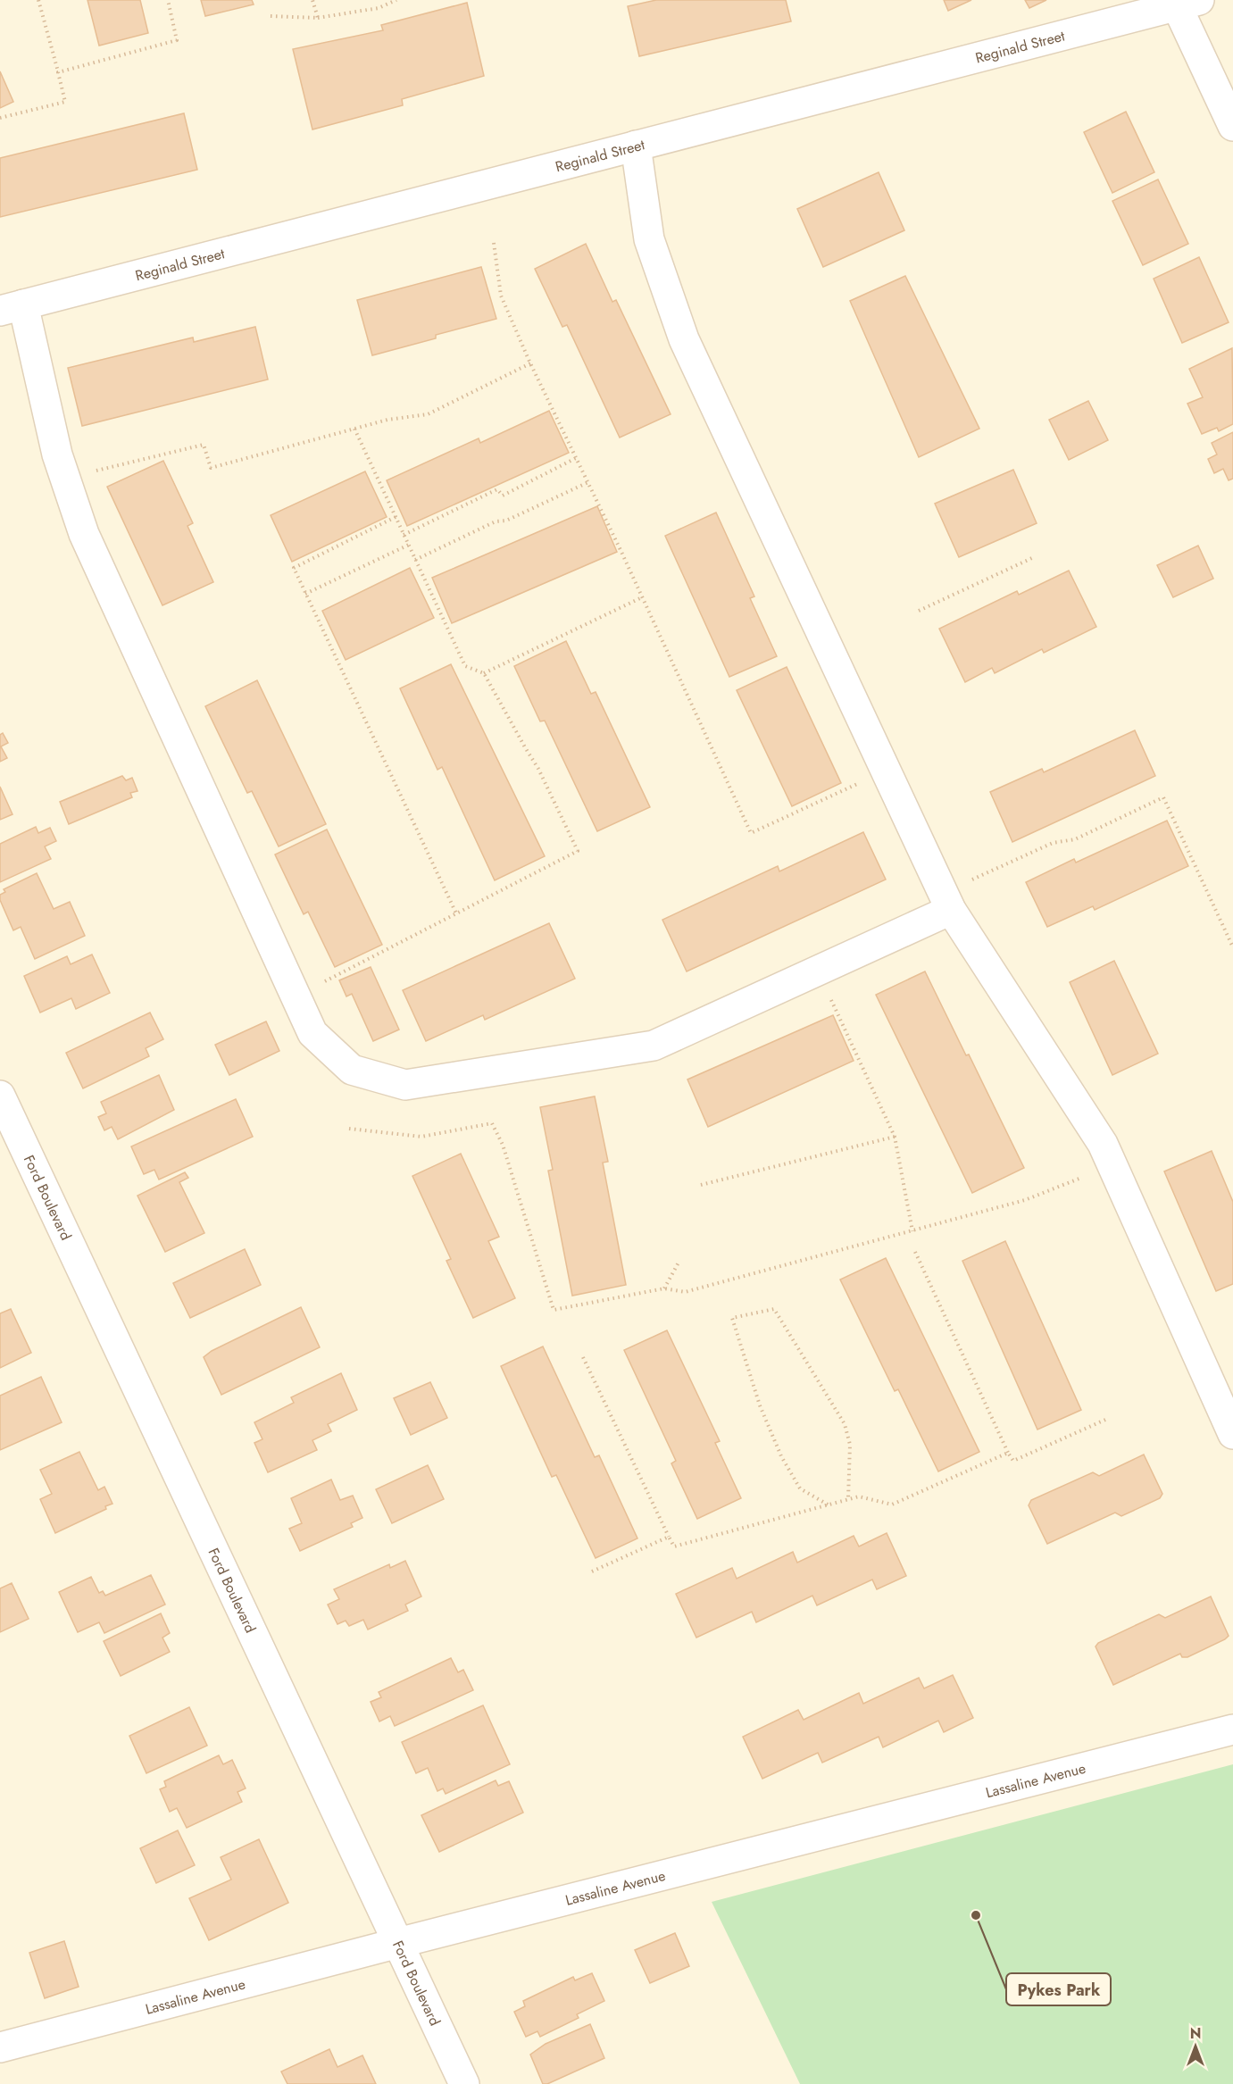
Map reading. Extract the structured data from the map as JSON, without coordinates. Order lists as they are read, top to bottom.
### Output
{
  "streets": {
    "street": ["Reginald Street", "Ford Boulevard", "Lassaline Avenue"]
  },
  "crossings": [
    ["Ford Boulevard", "Lassaline Avenue"]
  ],
  "places": ["Pykes Park"],
  "north": "top"
}
